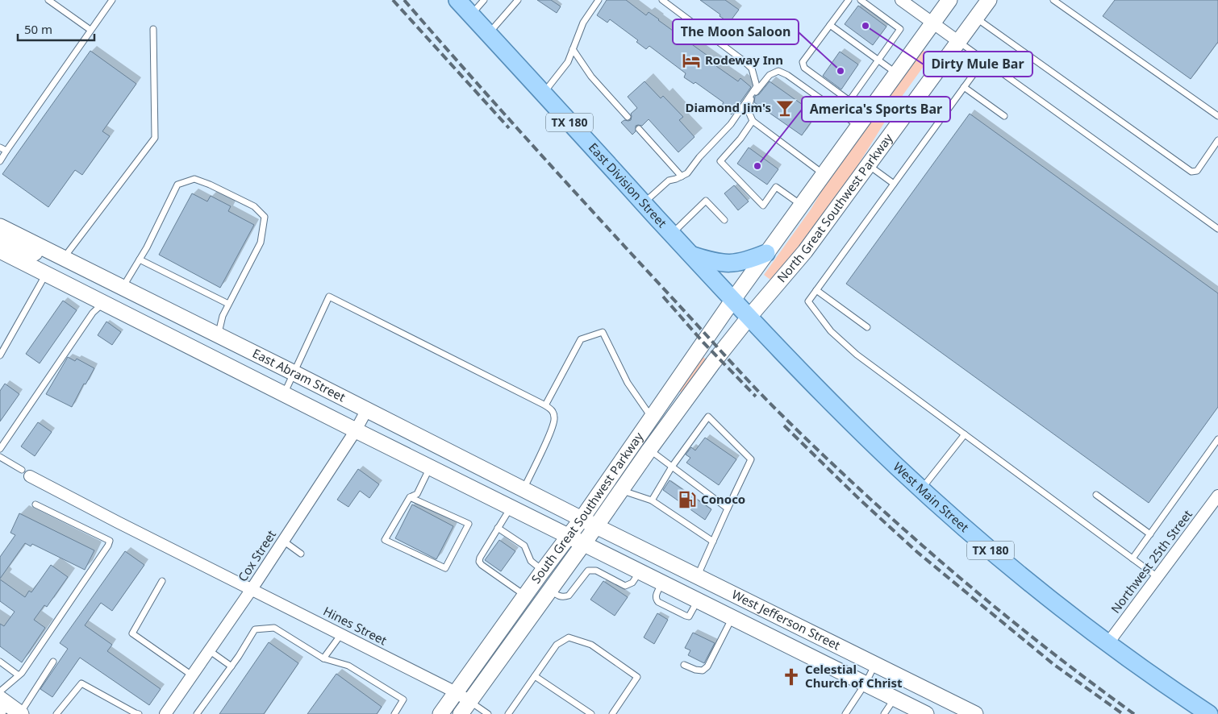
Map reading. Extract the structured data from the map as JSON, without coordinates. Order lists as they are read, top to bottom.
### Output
{
  "streets": {
    "main road": [
      "TX 180",
      "East Division Street",
      "North Great Southwest Parkway",
      "East Abram Street",
      "West Main Street",
      "South Great Southwest Parkway",
      "West Jefferson Street"
    ],
    "street": ["Cox Street", "Northwest 25th Street", "Hines Street"]
  },
  "crossings": [
    ["East Division Street", "West Main Street"],
    ["East Division Street", "South Great Southwest Parkway"],
    ["North Great Southwest Parkway", "West Main Street"],
    ["North Great Southwest Parkway", "South Great Southwest Parkway"],
    ["East Abram Street", "South Great Southwest Parkway"],
    ["East Abram Street", "Cox Street"],
    ["East Abram Street", "West Jefferson Street"],
    ["West Main Street", "South Great Southwest Parkway"],
    ["West Main Street", "Northwest 25th Street"],
    ["South Great Southwest Parkway", "West Jefferson Street"],
    ["South Great Southwest Parkway", "Hines Street"],
    ["Cox Street", "Hines Street"]
  ],
  "places": {
    "other": ["Dirty Mule Bar", "The Moon Saloon", "America's Sports Bar"],
    "hotel": ["Rodeway Inn"],
    "bar": ["Diamond Jim's"],
    "fuel station": ["Conoco"],
    "church": ["Celestial Church of Christ"]
  },
  "scale_bar": "50 m"
}
